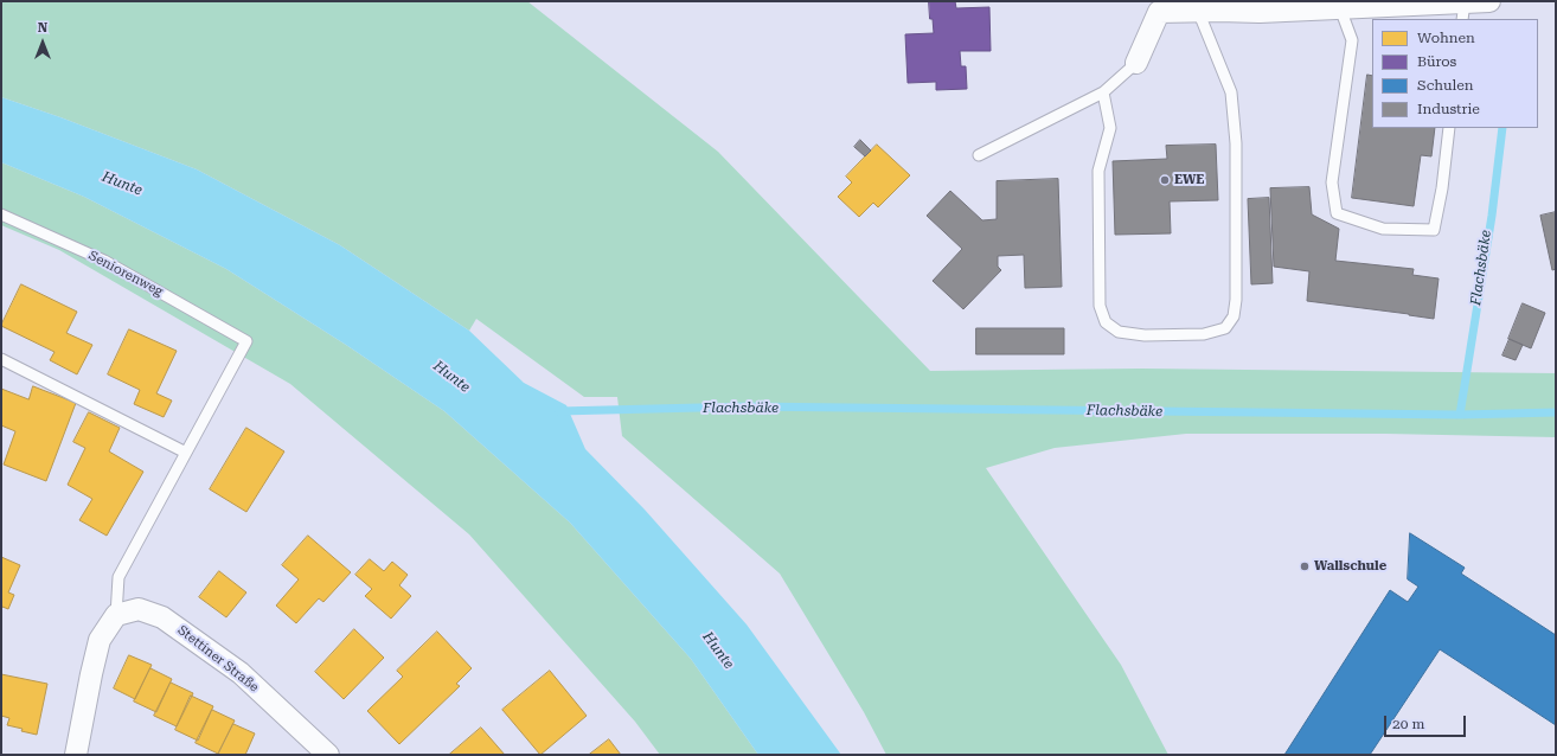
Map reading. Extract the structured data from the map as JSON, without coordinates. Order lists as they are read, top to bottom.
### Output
{
  "streets": {
    "street": ["Stettiner Straße"],
    "lane": ["Seniorenweg"]
  },
  "water": ["Hunte", "Flachsbäke"],
  "places": ["EWE", "Wallschule"],
  "legend": [
    "Wohnen",
    "Büros",
    "Schulen",
    "Industrie"
  ],
  "scale_bar": "20 m",
  "north": "top"
}
